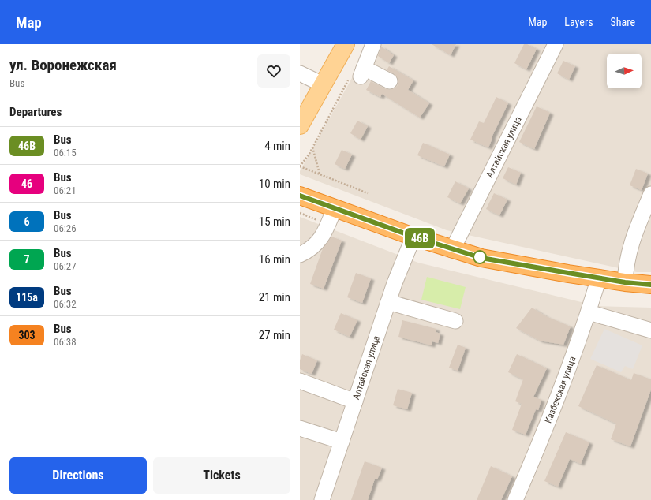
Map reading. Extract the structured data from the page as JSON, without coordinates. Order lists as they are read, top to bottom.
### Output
{
  "streets": {
    "street": ["Алтайская улица", "Казбекская улица"]
  },
  "lines": ["bus line 46В"],
  "north": "right",
  "page": {
    "header": "Map",
    "nav": ["Map", "Layers", "Share"],
    "heading": [
      ["ул. Воронежская", "Bus"],
      "Departures"
    ],
    "on_map": "46В",
    "list": [
      {
        "mark": "46В",
        "name": "Bus",
        "note": "06:15",
        "value": "4 min"
      },
      {
        "mark": "46",
        "name": "Bus",
        "note": "06:21",
        "value": "10 min"
      },
      {
        "mark": "6",
        "name": "Bus",
        "note": "06:26",
        "value": "15 min"
      },
      {
        "mark": "7",
        "name": "Bus",
        "note": "06:27",
        "value": "16 min"
      },
      {
        "mark": "115а",
        "name": "Bus",
        "note": "06:32",
        "value": "21 min"
      },
      {
        "mark": "303",
        "name": "Bus",
        "note": "06:38",
        "value": "27 min"
      }
    ],
    "buttons": ["Directions", "Tickets"]
  }
}
